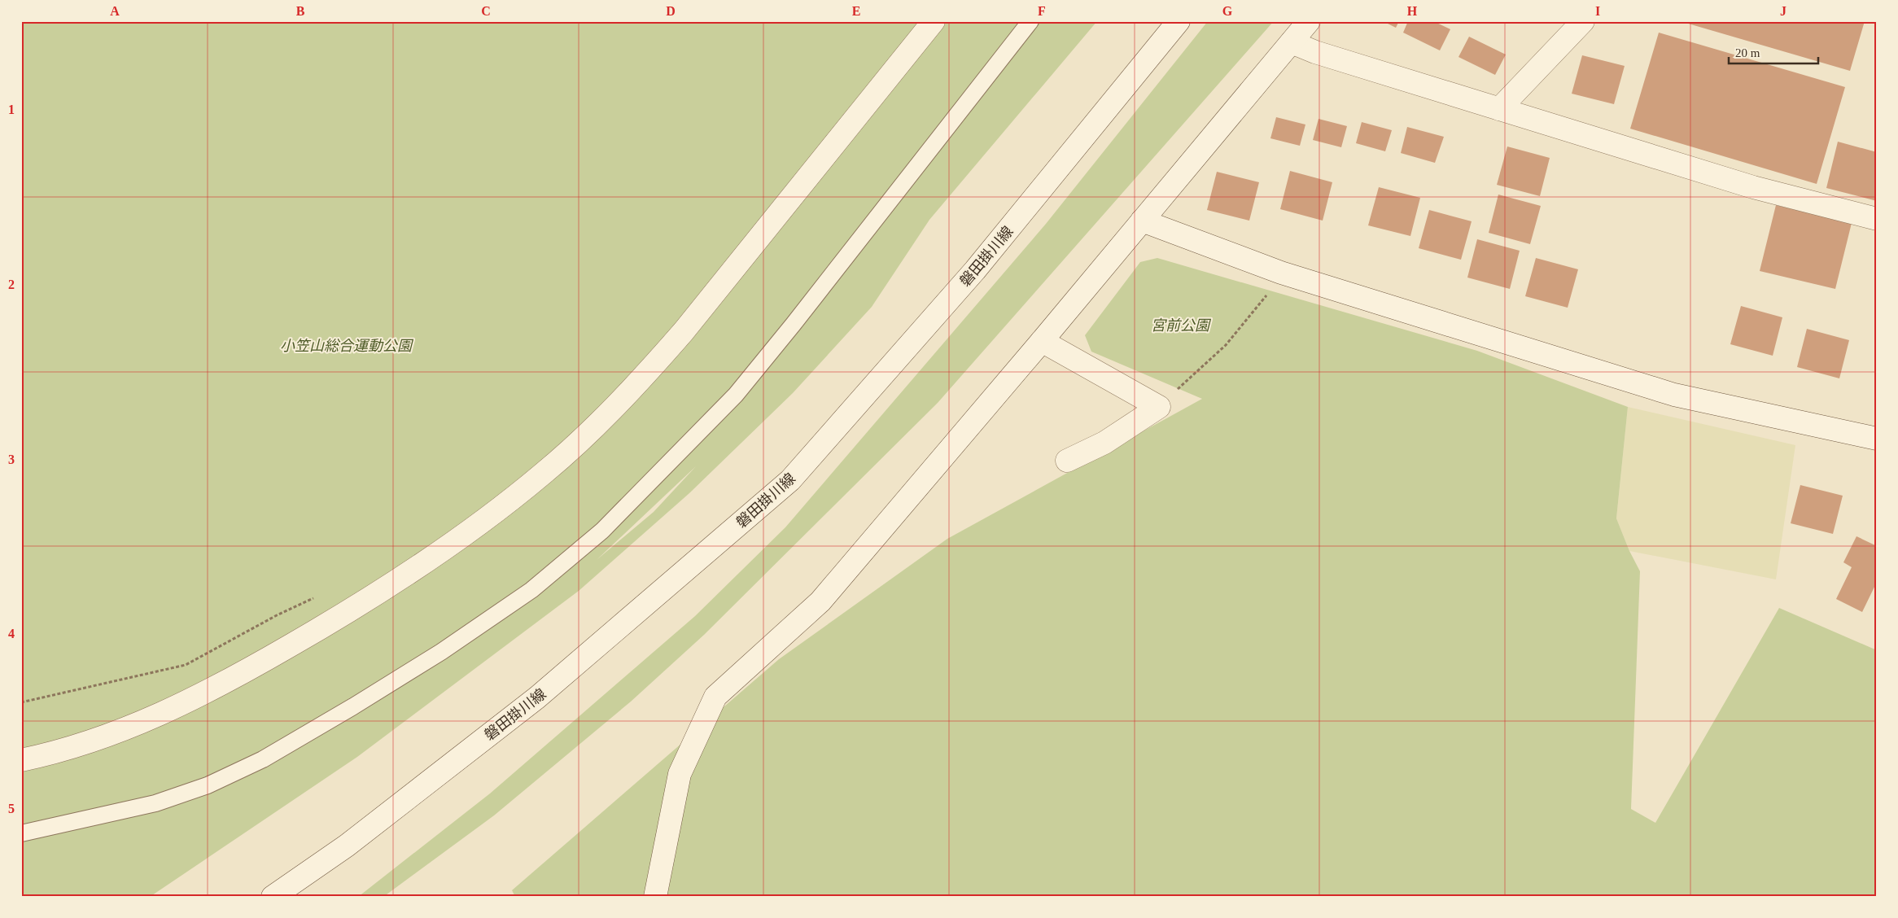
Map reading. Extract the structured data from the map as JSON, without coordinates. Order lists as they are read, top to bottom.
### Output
{
  "streets": {
    "street": ["磐田掛川線"]
  },
  "parks": ["宮前公園", "小笠山総合運動公園"],
  "scale_bar": "20 m",
  "grid": {
    "columns": [
      "A",
      "B",
      "C",
      "D",
      "E",
      "F",
      "G",
      "H",
      "I",
      "J"
    ],
    "rows": [
      "1",
      "2",
      "3",
      "4",
      "5"
    ]
  }
}
